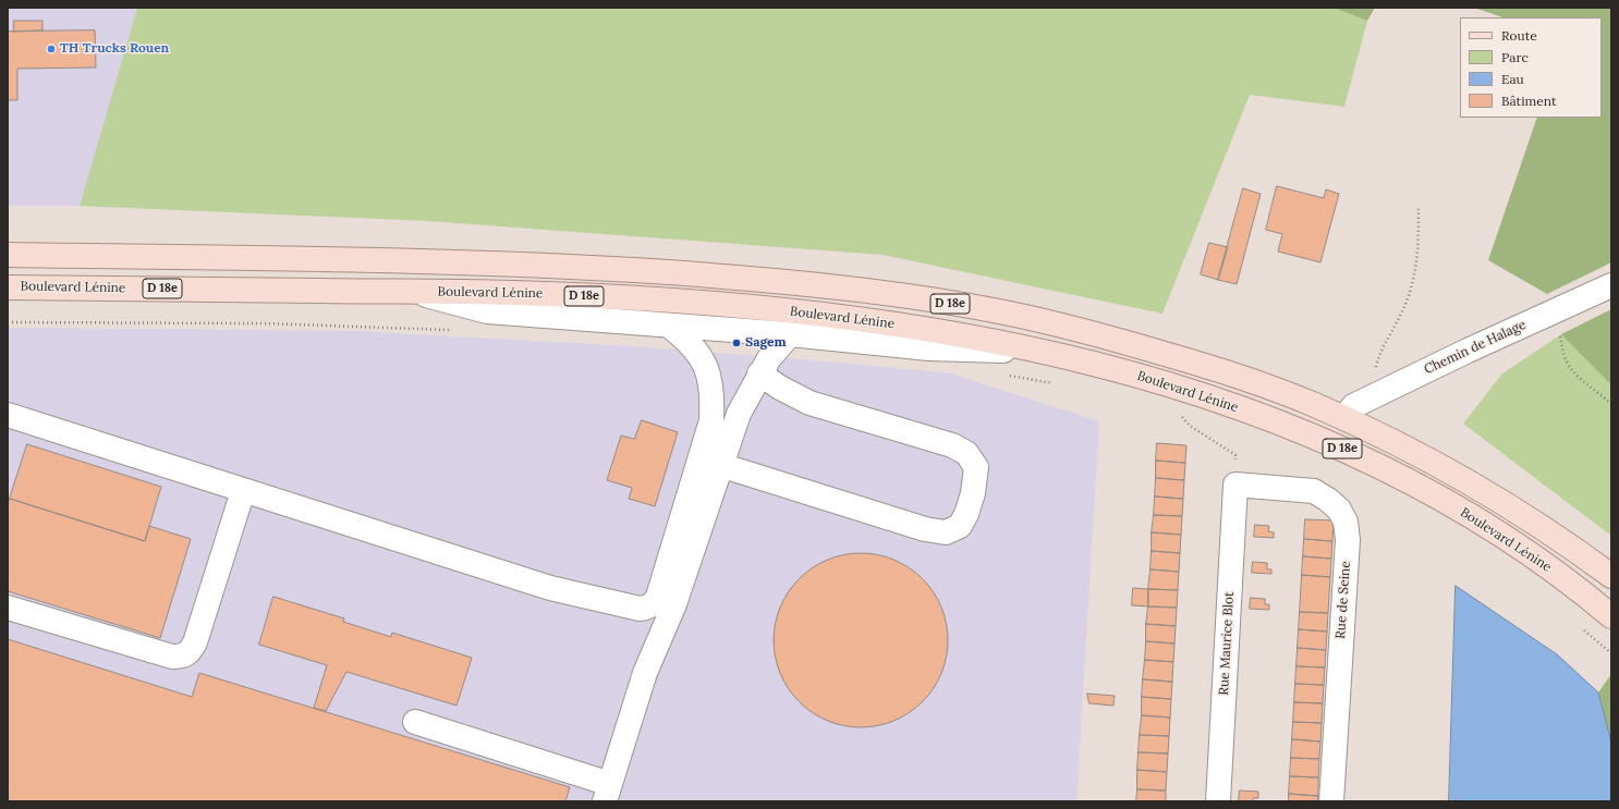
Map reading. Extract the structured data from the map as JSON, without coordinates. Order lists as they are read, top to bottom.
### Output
{
  "streets": {
    "main road": ["Boulevard Lénine", "D 18e"],
    "street": ["Chemin de Halage", "Rue de Seine", "Rue Maurice Blot"]
  },
  "crossings": [
    ["D 18e", "Chemin de Halage"],
    ["Rue de Seine", "Rue Maurice Blot"]
  ],
  "places": ["TH Trucks Rouen", "Sagem"],
  "legend": [
    "Route",
    "Parc",
    "Eau",
    "Bâtiment"
  ]
}
